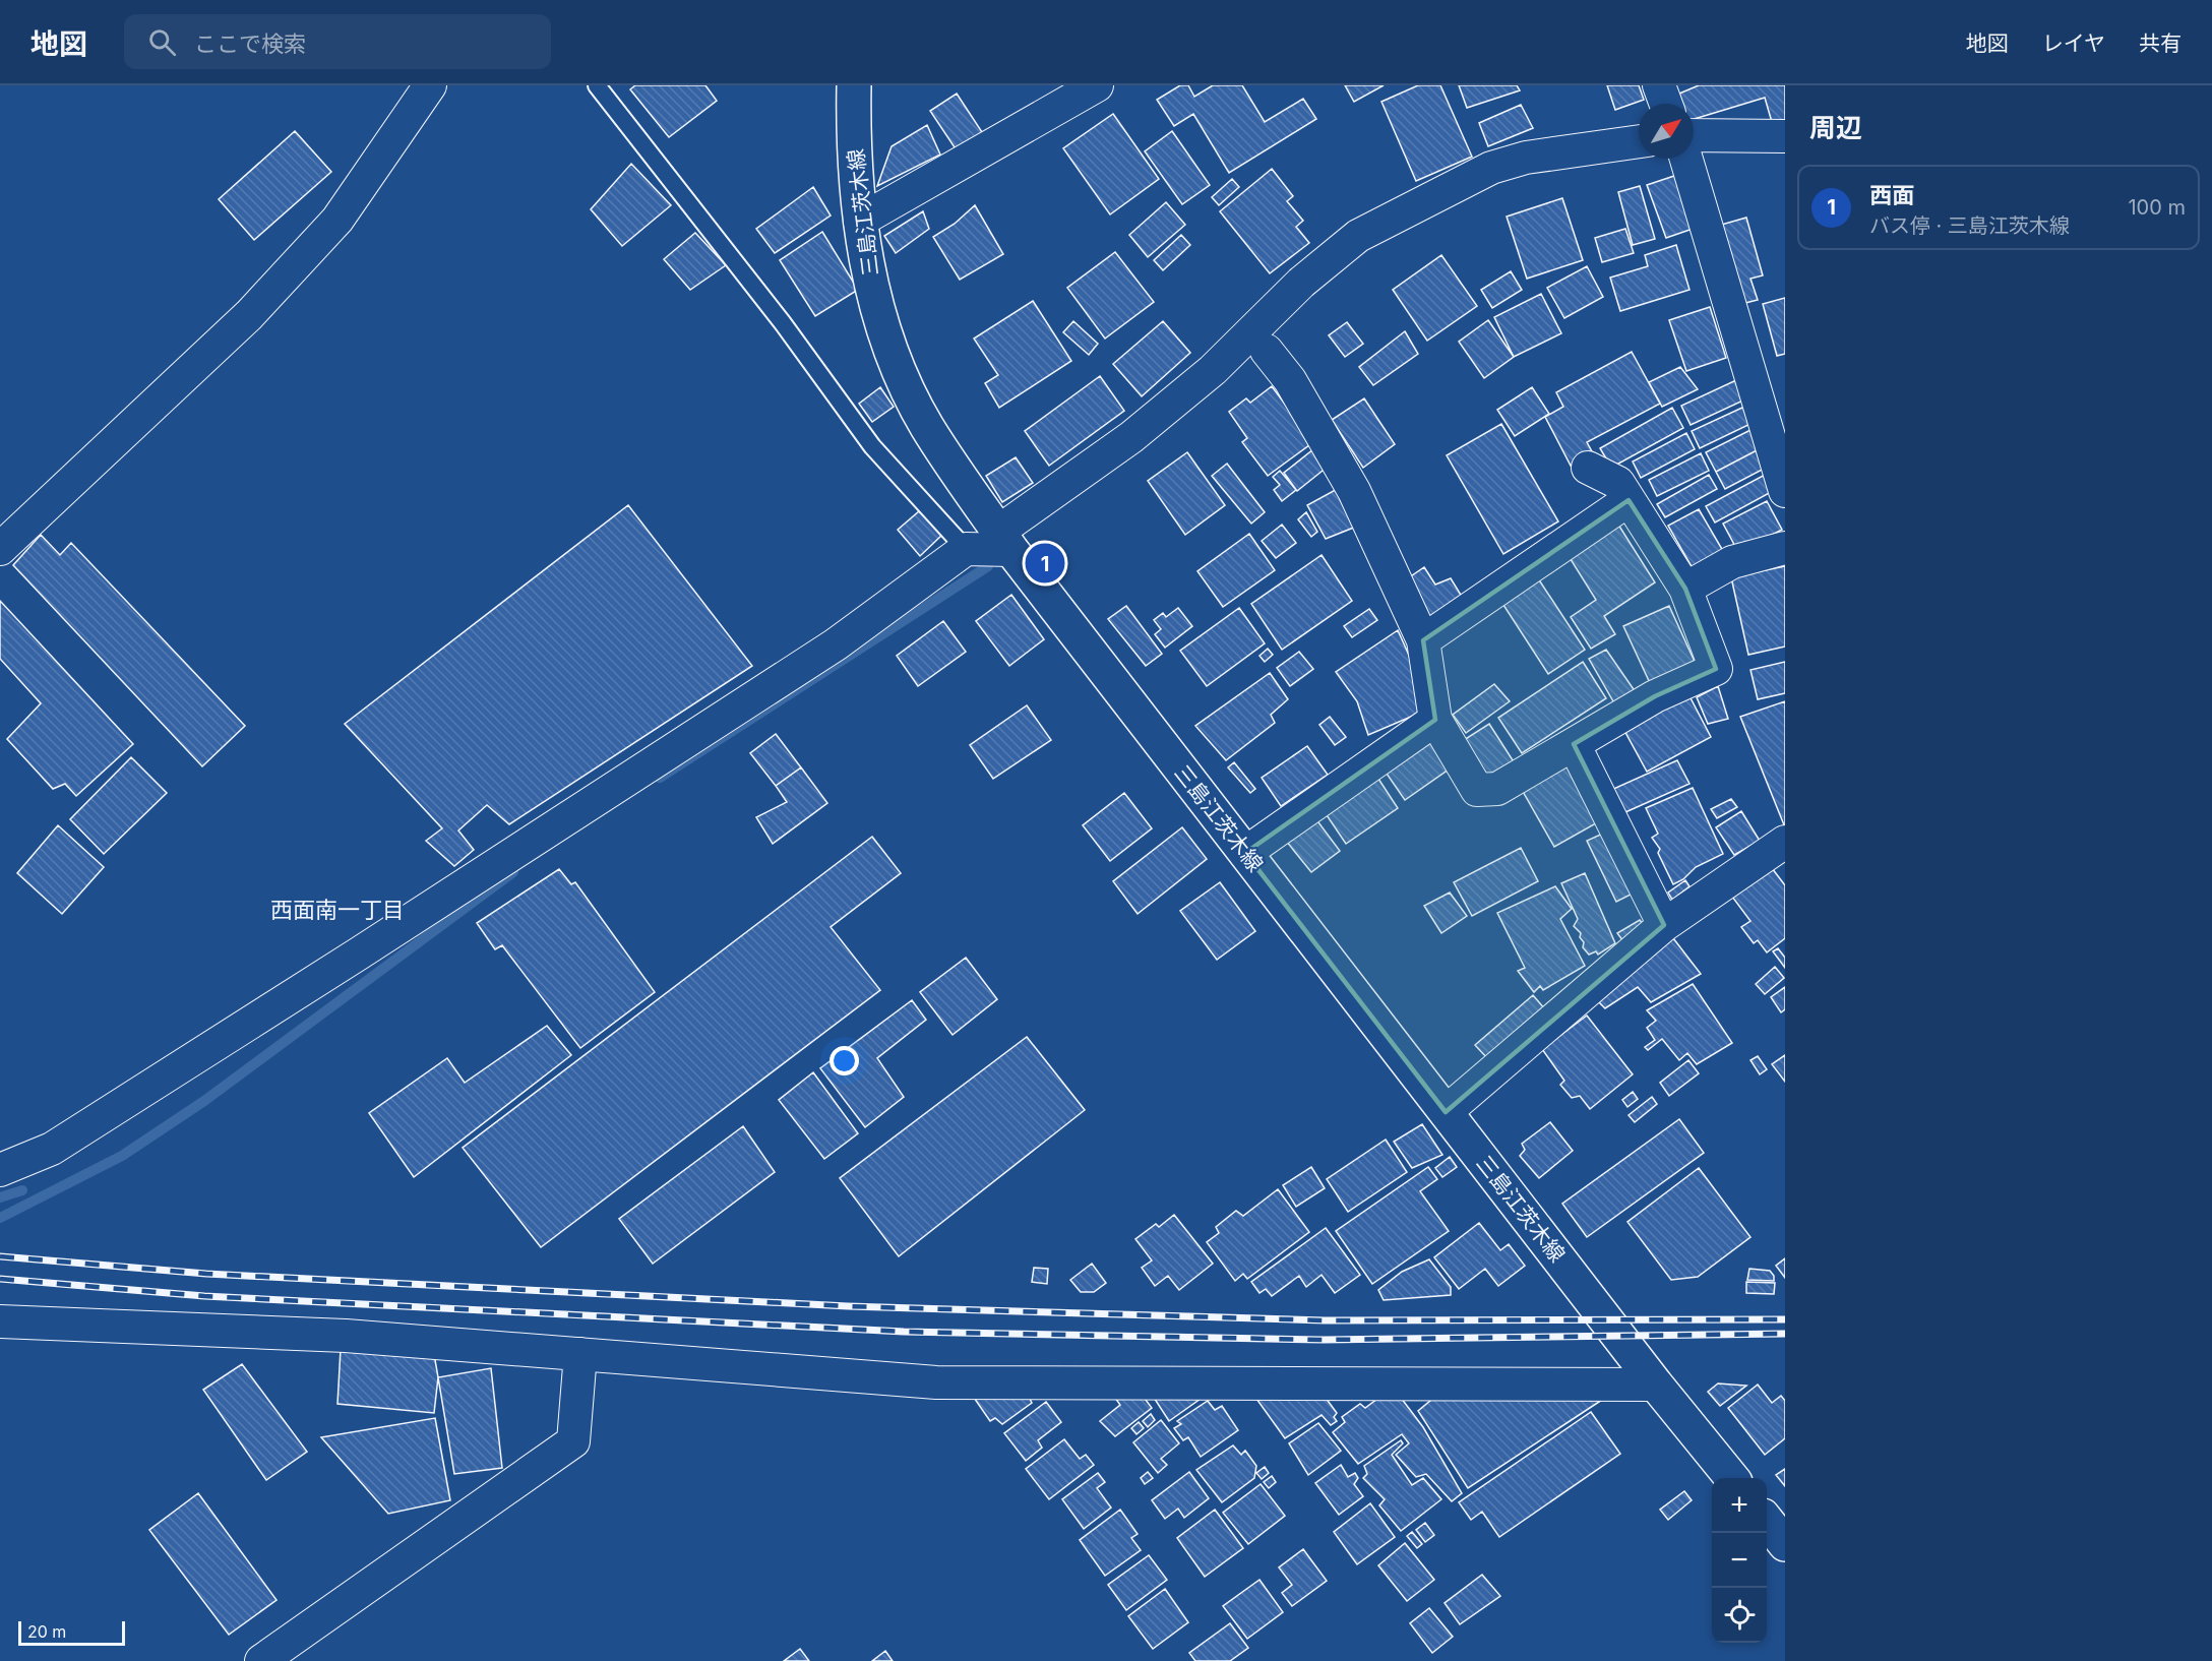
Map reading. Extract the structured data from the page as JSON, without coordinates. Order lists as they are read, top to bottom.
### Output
{
  "streets": {
    "main road": ["三島江茨木線"]
  },
  "districts": ["西面南一丁目"],
  "scale_bar": "20 m",
  "north": "top right",
  "page": {
    "header": "地図",
    "search": "ここで検索",
    "nav": ["地図", "レイヤ", "共有"],
    "heading": "周辺",
    "list": [
      {
        "mark": "1",
        "name": "西面",
        "note": "バス停 · 三島江茨木線",
        "value": "100 m"
      }
    ],
    "pins": "1",
    "map_buttons": ["+", "−"],
    "scale": "20 m"
  }
}
